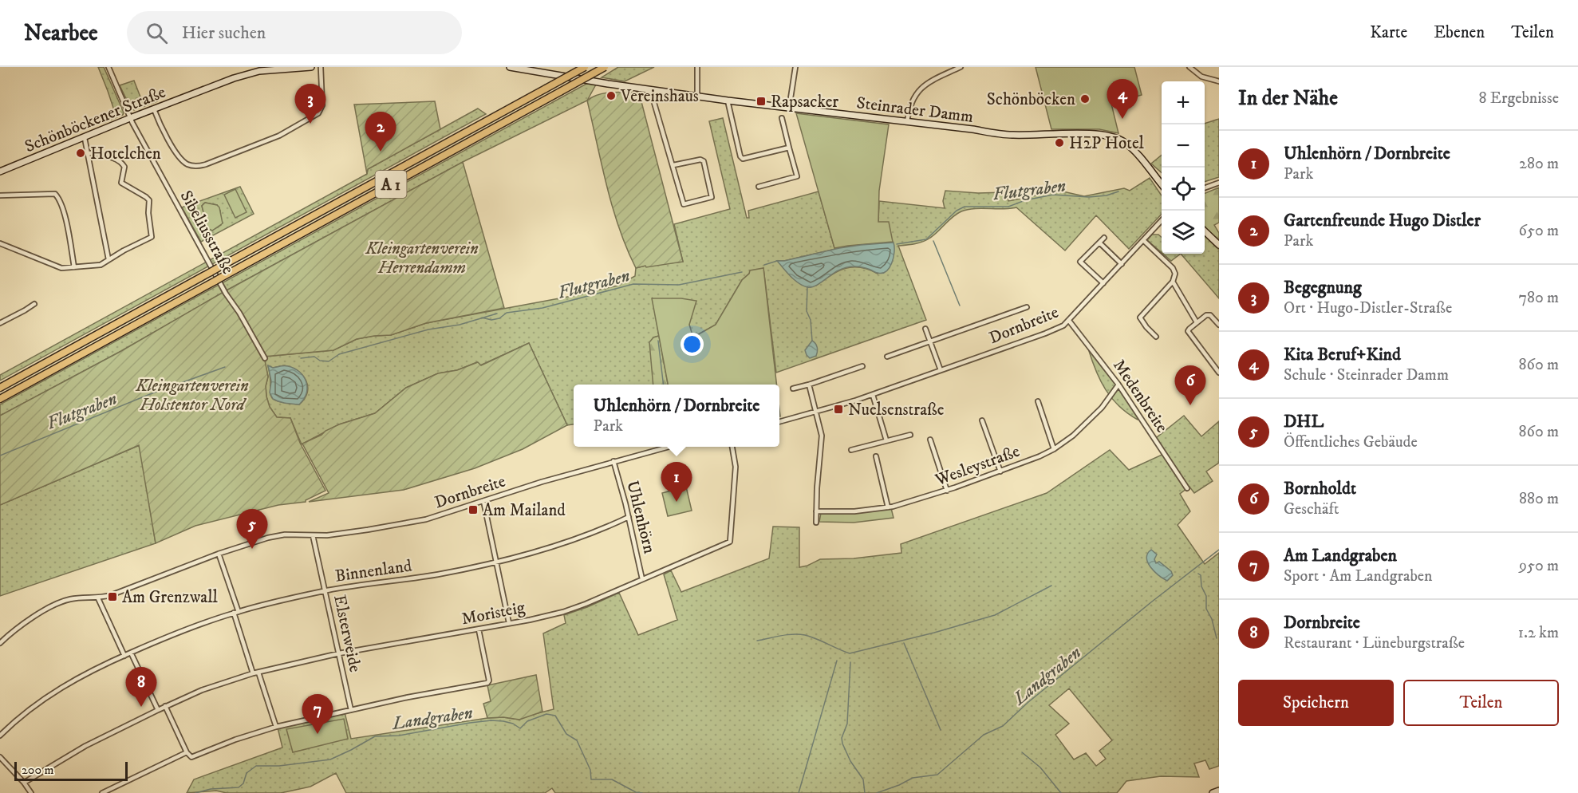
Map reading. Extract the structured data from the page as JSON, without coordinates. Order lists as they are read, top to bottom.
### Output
{
  "streets": {
    "highway": ["A 1"],
    "main road": ["Steinrader Damm", "Schönböckener Straße"],
    "street": [
      "Sibeliusstraße",
      "Dornbreite",
      "Medenbreite",
      "Wesleystraße",
      "Uhlenhörn",
      "Binnenland",
      "Moristeig",
      "Elsterweide"
    ]
  },
  "crossings": [
    ["Schönböckener Straße", "Sibeliusstraße"],
    ["Dornbreite", "Medenbreite"],
    ["Dornbreite", "Uhlenhörn"],
    ["Dornbreite", "Elsterweide"],
    ["Medenbreite", "Wesleystraße"],
    ["Uhlenhörn", "Binnenland"],
    ["Uhlenhörn", "Moristeig"],
    ["Binnenland", "Elsterweide"],
    ["Moristeig", "Elsterweide"]
  ],
  "water": ["Flutgraben", "Landgraben"],
  "parks": ["Kleingartenverein Herrendamm", "Kleingartenverein Holstentor Nord"],
  "places": {
    "other": [
      "Vereinshaus",
      "Schönböcken",
      "H2P Hotel",
      "Hotelchen"
    ],
    "transit": [
      "Rapsacker",
      "Nuelsenstraße",
      "Am Mailand",
      "Am Grenzwall"
    ]
  },
  "scale_bar": "200 m",
  "page": {
    "header": "Nearbee",
    "search": "Hier suchen",
    "nav": ["Karte", "Ebenen", "Teilen"],
    "heading": ["In der Nähe", "8 Ergebnisse"],
    "pins": [
      "4",
      "3",
      "2",
      "6",
      "1",
      "5",
      "8",
      "7"
    ],
    "map_buttons": ["+", "−"],
    "list": [
      {
        "mark": "1",
        "name": "Uhlenhörn / Dornbreite",
        "note": "Park",
        "value": "280 m"
      },
      {
        "mark": "2",
        "name": "Gartenfreunde Hugo Distler",
        "note": "Park",
        "value": "650 m"
      },
      {
        "mark": "3",
        "name": "Begegnung",
        "note": "Ort · Hugo-Distler-Straße",
        "value": "780 m"
      },
      {
        "mark": "4",
        "name": "Kita Beruf+Kind",
        "note": "Schule · Steinrader Damm",
        "value": "860 m"
      },
      {
        "mark": "5",
        "name": "DHL",
        "note": "Öffentliches Gebäude",
        "value": "860 m"
      },
      {
        "mark": "6",
        "name": "Bornholdt",
        "note": "Geschäft",
        "value": "880 m"
      },
      {
        "mark": "7",
        "name": "Am Landgraben",
        "note": "Sport · Am Landgraben",
        "value": "950 m"
      },
      {
        "mark": "8",
        "name": "Dornbreite",
        "note": "Restaurant · Lüneburgstraße",
        "value": "1.2 km"
      }
    ],
    "popup": ["Uhlenhörn / Dornbreite", "Park"],
    "buttons": ["Speichern", "Teilen"],
    "scale": "200 m"
  }
}
